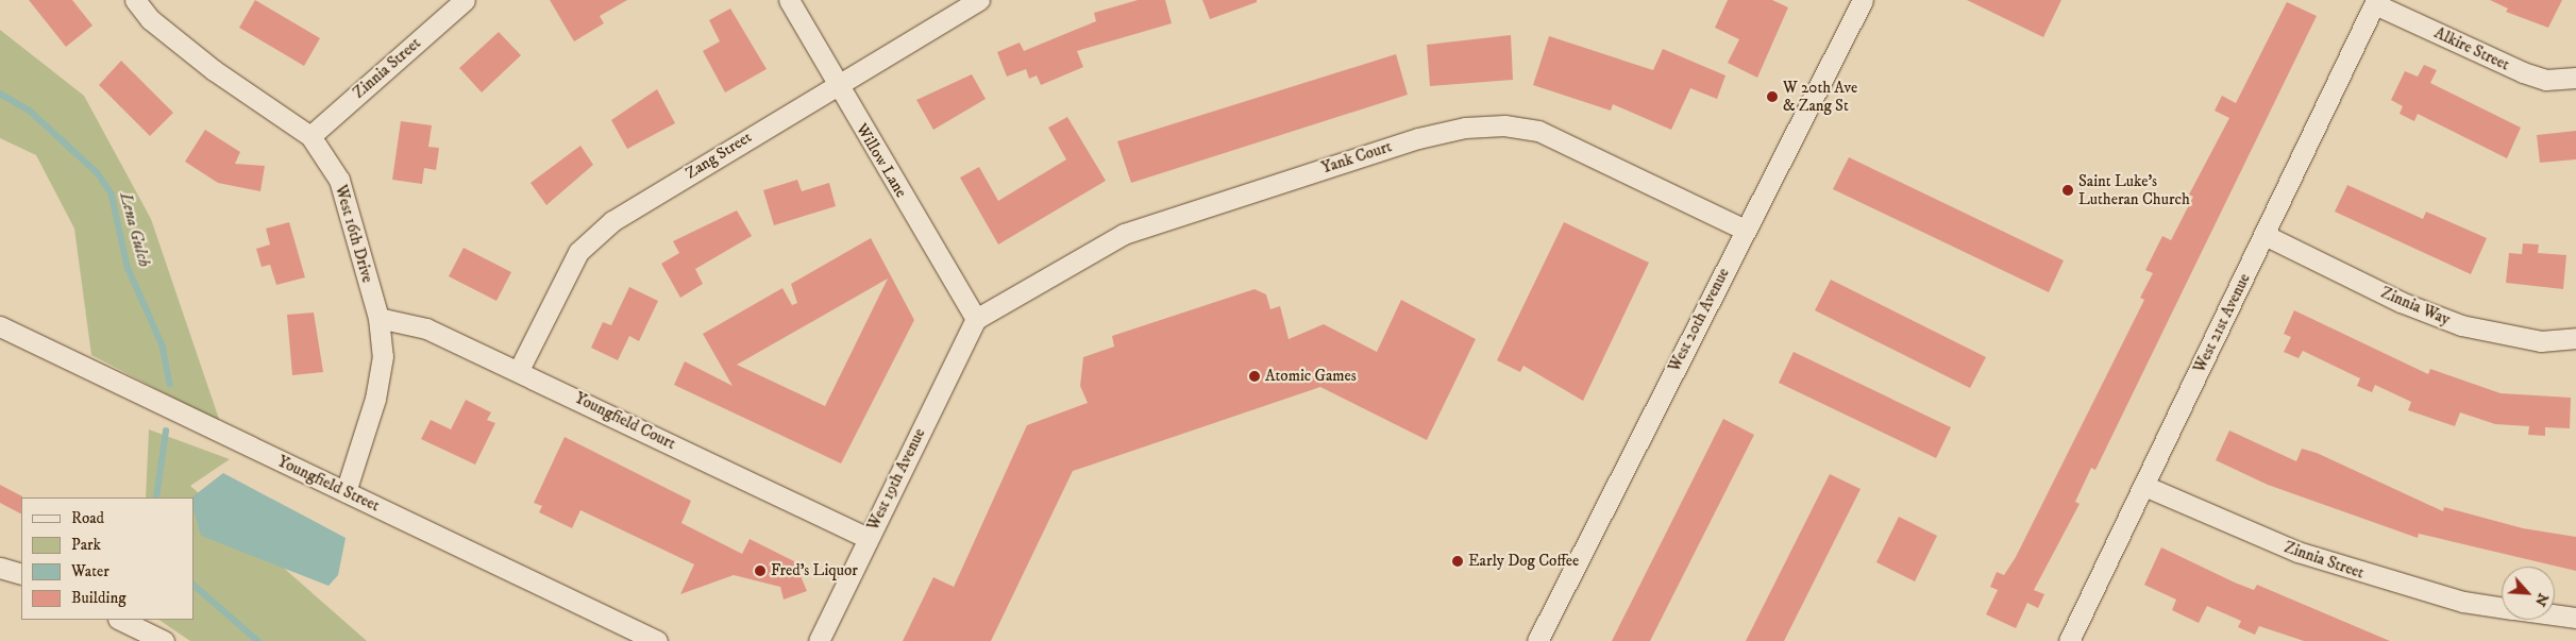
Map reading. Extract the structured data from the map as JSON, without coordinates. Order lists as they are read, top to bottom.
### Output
{
  "streets": {
    "street": [
      "Alkire Street",
      "Zinnia Street",
      "Zang Street",
      "Yank Court",
      "Willow Lane",
      "West 16th Drive",
      "Zinnia Way",
      "West 20th Avenue",
      "West 21st Avenue",
      "Youngfield Court",
      "West 19th Avenue",
      "Youngfield Street"
    ]
  },
  "crossings": [
    ["Alkire Street", "West 21st Avenue"],
    ["Zinnia Street", "West 16th Drive"],
    ["Zinnia Street", "West 21st Avenue"],
    ["Zang Street", "Willow Lane"],
    ["Zang Street", "Youngfield Court"],
    ["Yank Court", "Willow Lane"],
    ["Yank Court", "West 20th Avenue"],
    ["Yank Court", "West 19th Avenue"],
    ["Willow Lane", "West 19th Avenue"],
    ["West 16th Drive", "Youngfield Court"],
    ["West 16th Drive", "Youngfield Street"],
    ["Zinnia Way", "West 21st Avenue"],
    ["Youngfield Court", "West 19th Avenue"]
  ],
  "water": ["Lena Gulch"],
  "places": [
    "W 20th Ave & Zang St",
    "Saint Luke's Lutheran Church",
    "Atomic Games",
    "Early Dog Coffee",
    "Fred's Liquor"
  ],
  "legend": [
    "Road",
    "Park",
    "Water",
    "Building"
  ],
  "north": "bottom right"
}
